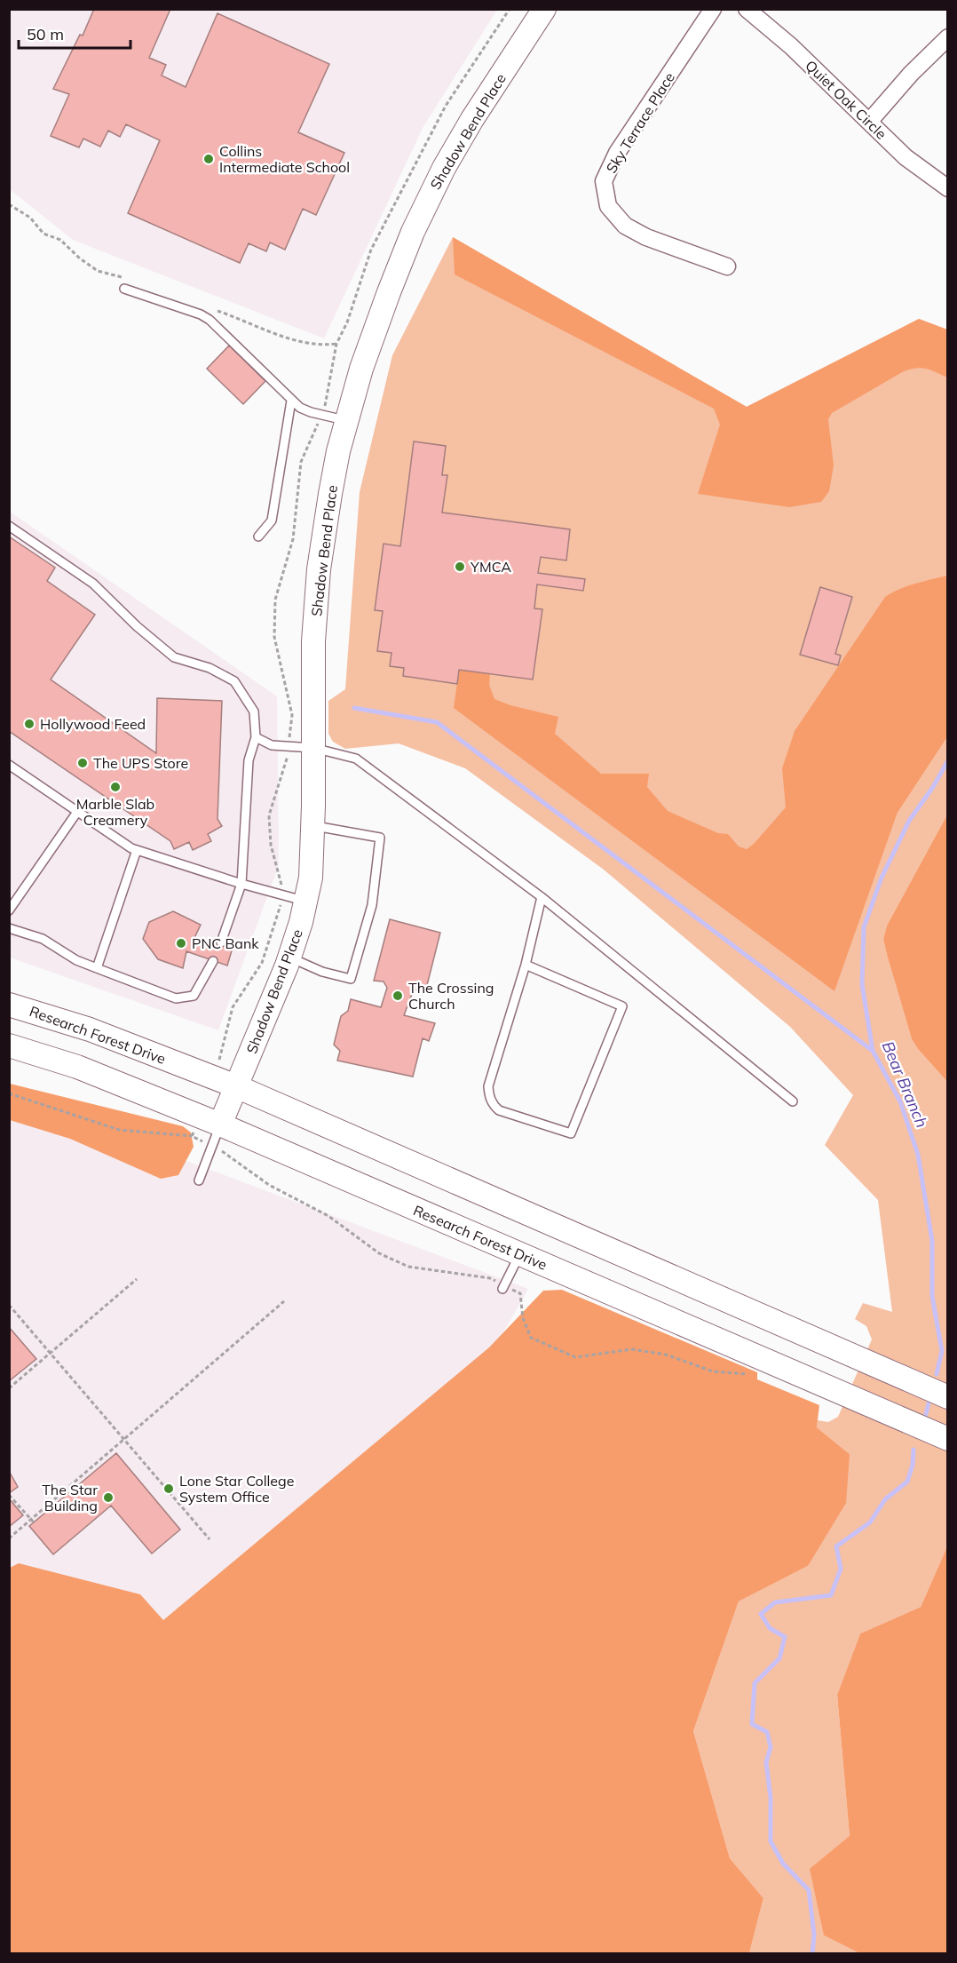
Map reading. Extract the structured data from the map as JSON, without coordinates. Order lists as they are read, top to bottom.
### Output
{
  "streets": {
    "main road": ["Shadow Bend Place", "Research Forest Drive"],
    "street": ["Quiet Oak Circle", "Sky Terrace Place"]
  },
  "crossings": [
    ["Shadow Bend Place", "Research Forest Drive"]
  ],
  "water": ["Bear Branch"],
  "places": [
    "Collins Intermediate School",
    "YMCA",
    "Hollywood Feed",
    "The UPS Store",
    "Marble Slab Creamery",
    "PNC Bank",
    "The Crossing Church",
    "Lone Star College System Office",
    "The Star Building"
  ],
  "scale_bar": "50 m"
}
